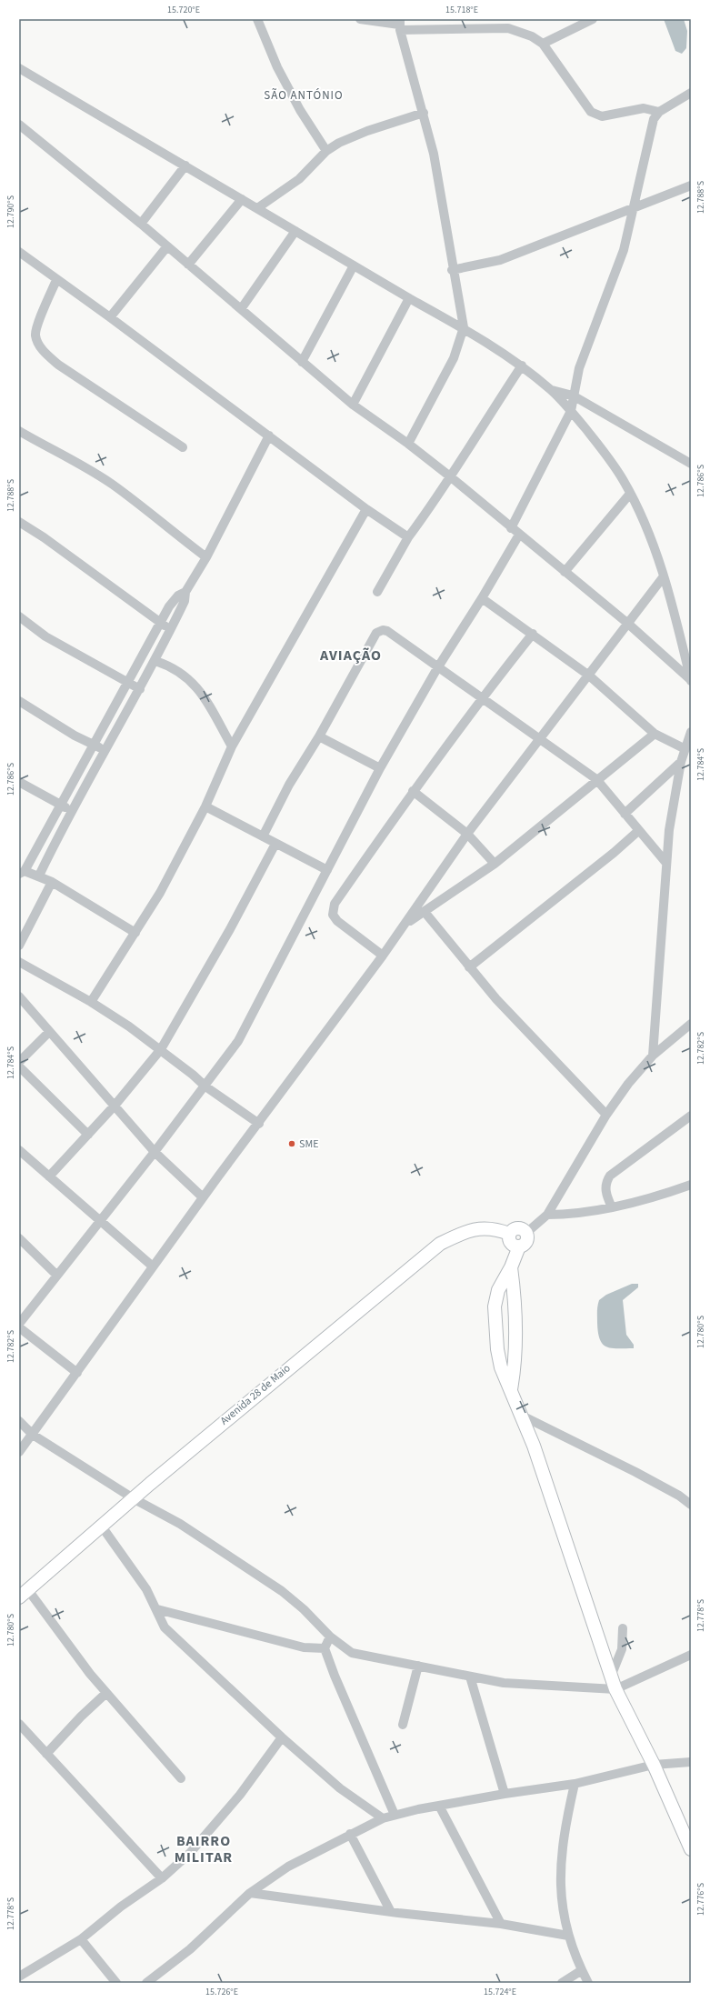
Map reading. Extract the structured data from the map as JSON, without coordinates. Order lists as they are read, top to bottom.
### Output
{
  "streets": {
    "street": ["Avenida 28 de Maio"]
  },
  "districts": ["SÃO ANTÓNIO", "AVIAÇÃO", "BAIRRO MILITAR"],
  "places": ["SME"],
  "coordinates": [
    "15.720°E",
    "15.718°E",
    "12.788°S",
    "12.790°S",
    "12.786°S",
    "12.784°S",
    "12.782°S",
    "12.780°S",
    "12.778°S",
    "12.776°S",
    "15.726°E",
    "15.724°E"
  ]
}
